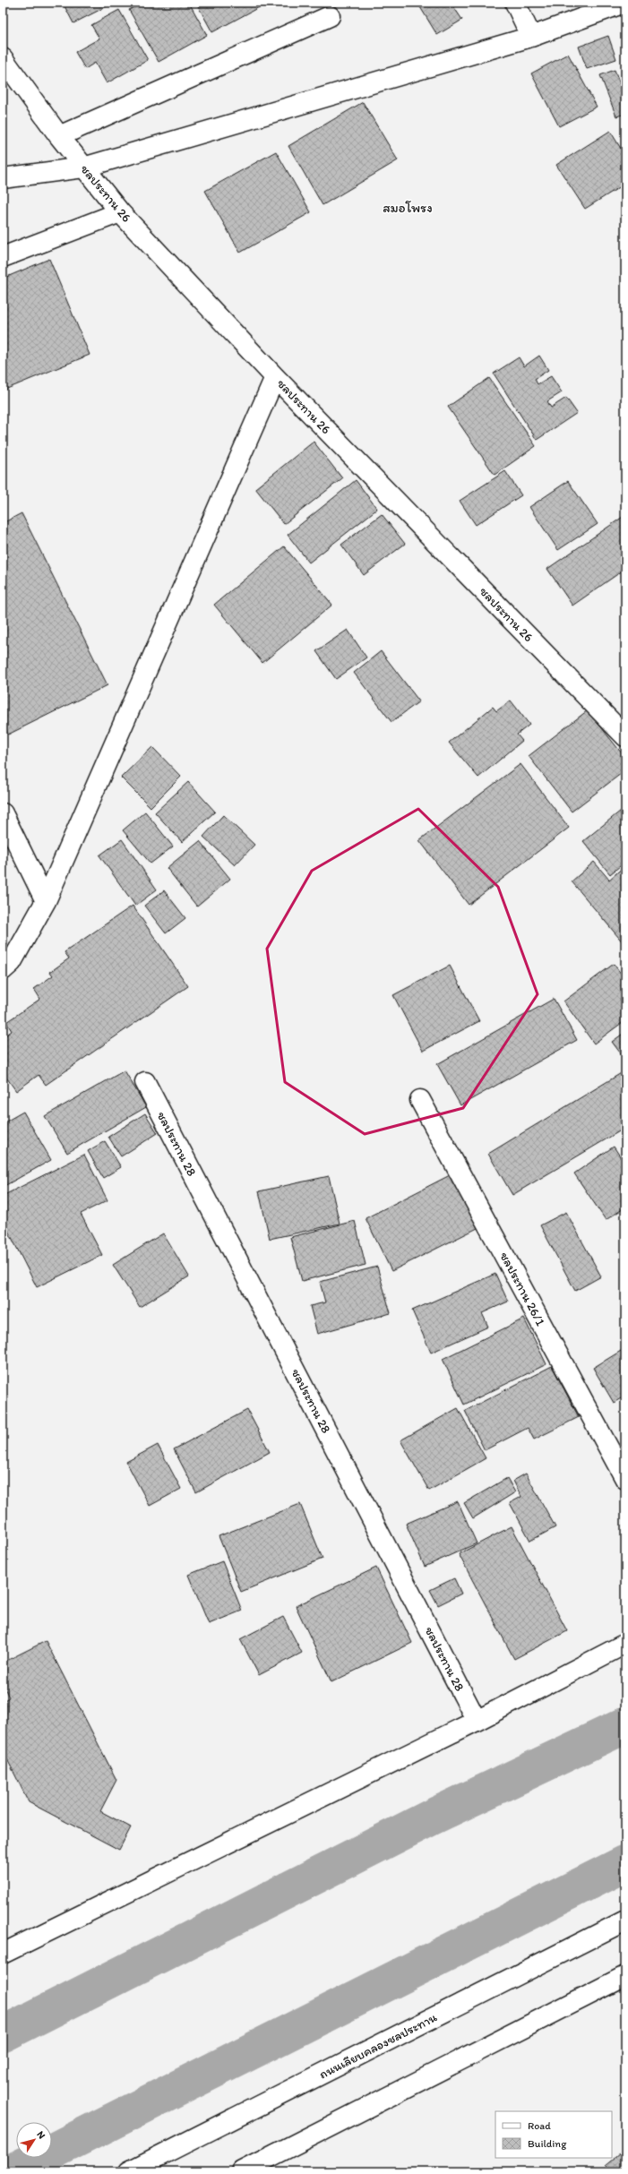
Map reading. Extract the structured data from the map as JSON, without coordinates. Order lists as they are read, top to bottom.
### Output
{
  "streets": {
    "street": [
      "ชลประทาน 26",
      "ชลประทาน 28",
      "ชลประทาน 26/1",
      "ถนนเลียบคลองชลประทาน"
    ]
  },
  "districts": ["สมอโพรง"],
  "legend": ["Road", "Building"],
  "north": "top right"
}
